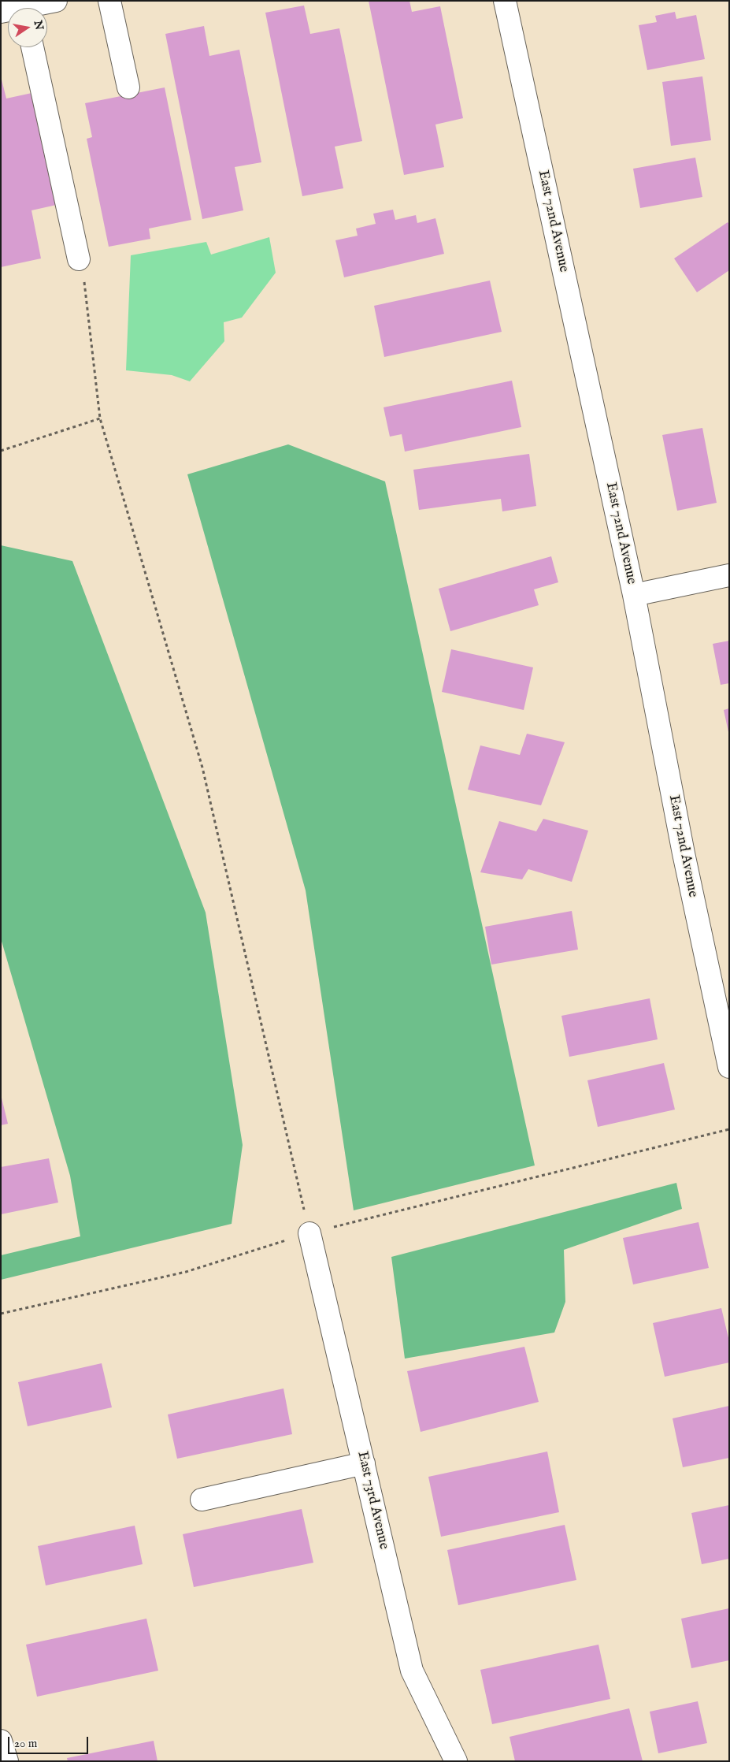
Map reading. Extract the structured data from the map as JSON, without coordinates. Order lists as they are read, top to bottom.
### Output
{
  "streets": {
    "street": ["East 72nd Avenue", "East 73rd Avenue"]
  },
  "scale_bar": "20 m",
  "north": "right"
}
